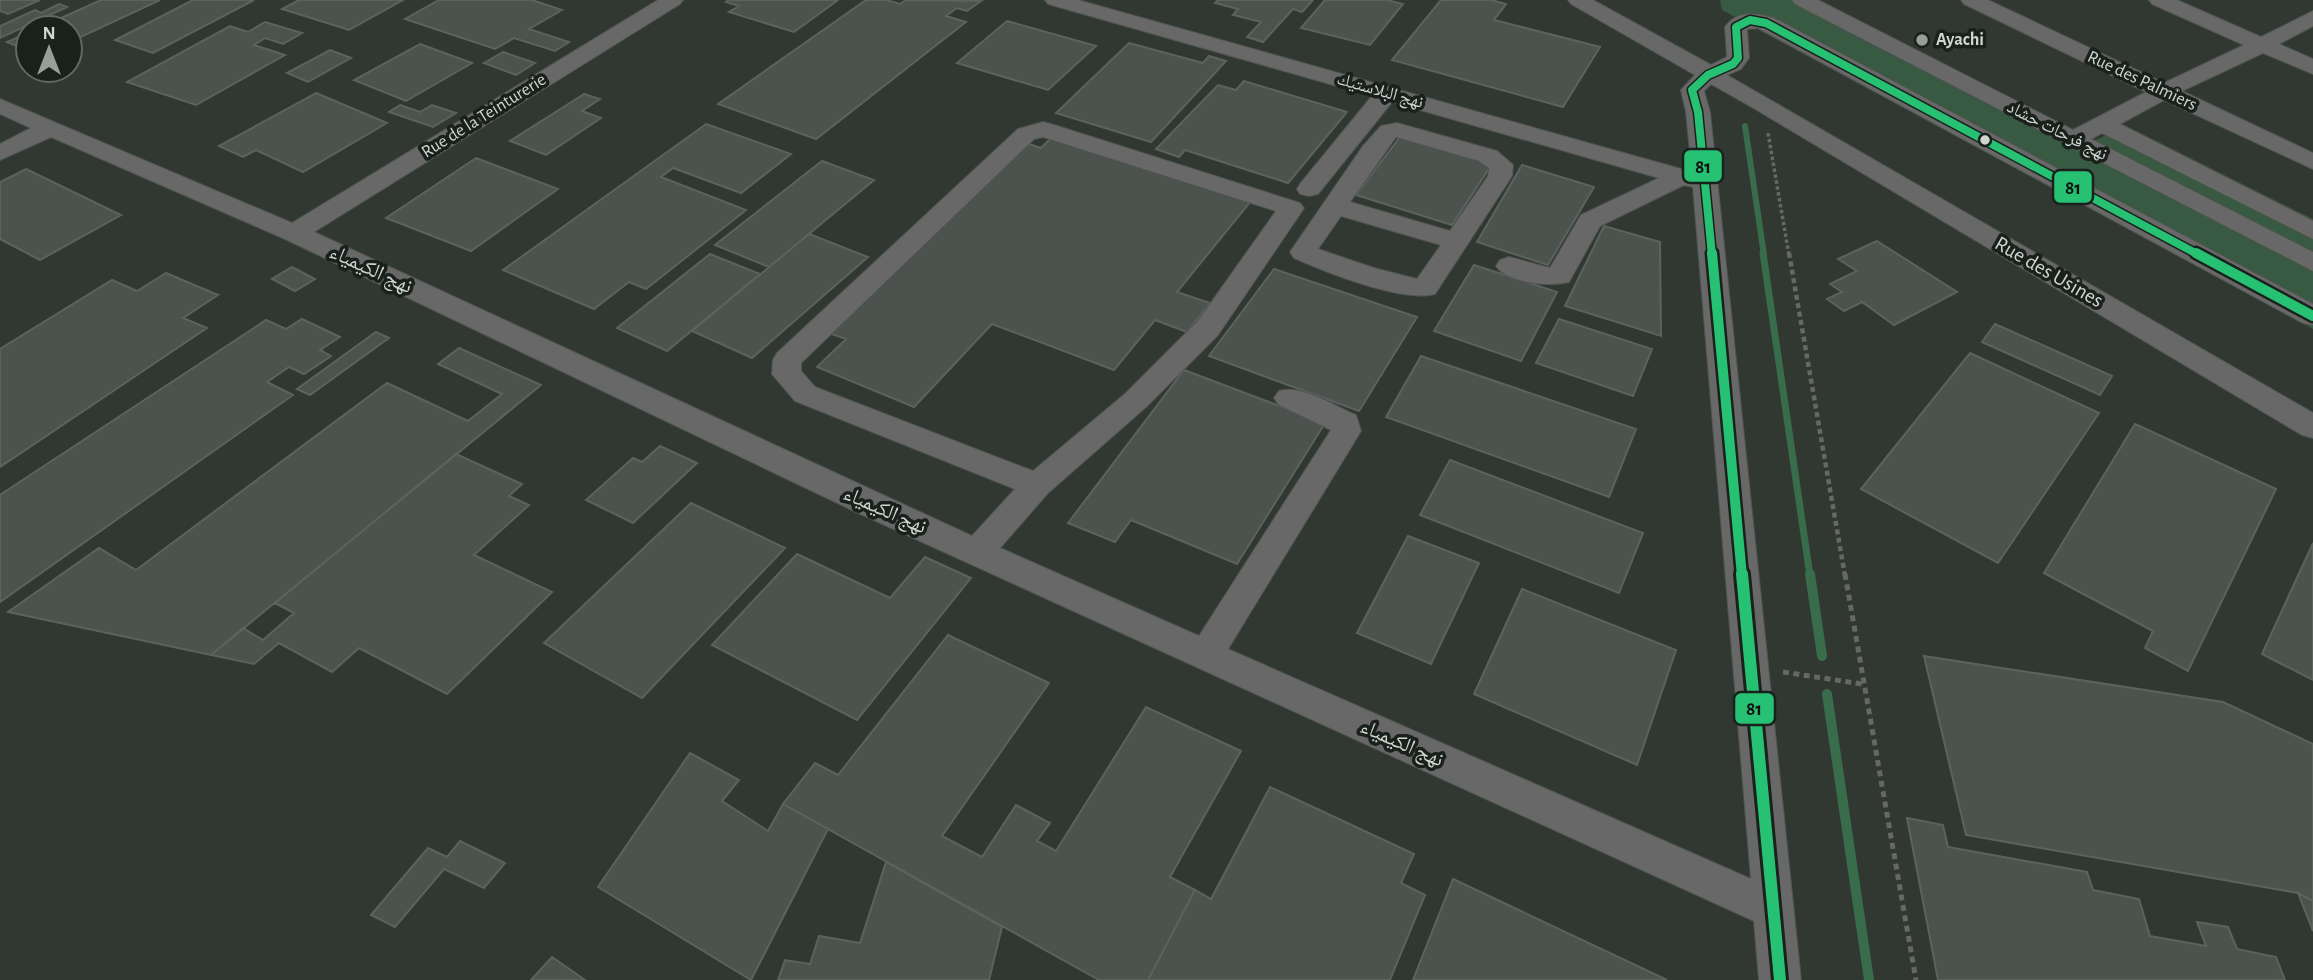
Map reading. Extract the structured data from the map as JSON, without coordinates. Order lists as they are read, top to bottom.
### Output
{
  "streets": {
    "street": [
      "Rue des Palmiers",
      "نهج البلاستيك",
      "Rue de la Teinturerie",
      "نهج فرحات حشاد",
      "نهج الكيمياء",
      "Rue des Usines"
    ]
  },
  "crossings": [
    ["Rue de la Teinturerie", "نهج الكيمياء"]
  ],
  "places": ["Ayachi"],
  "lines": ["transit line 81"],
  "north": "top"
}
